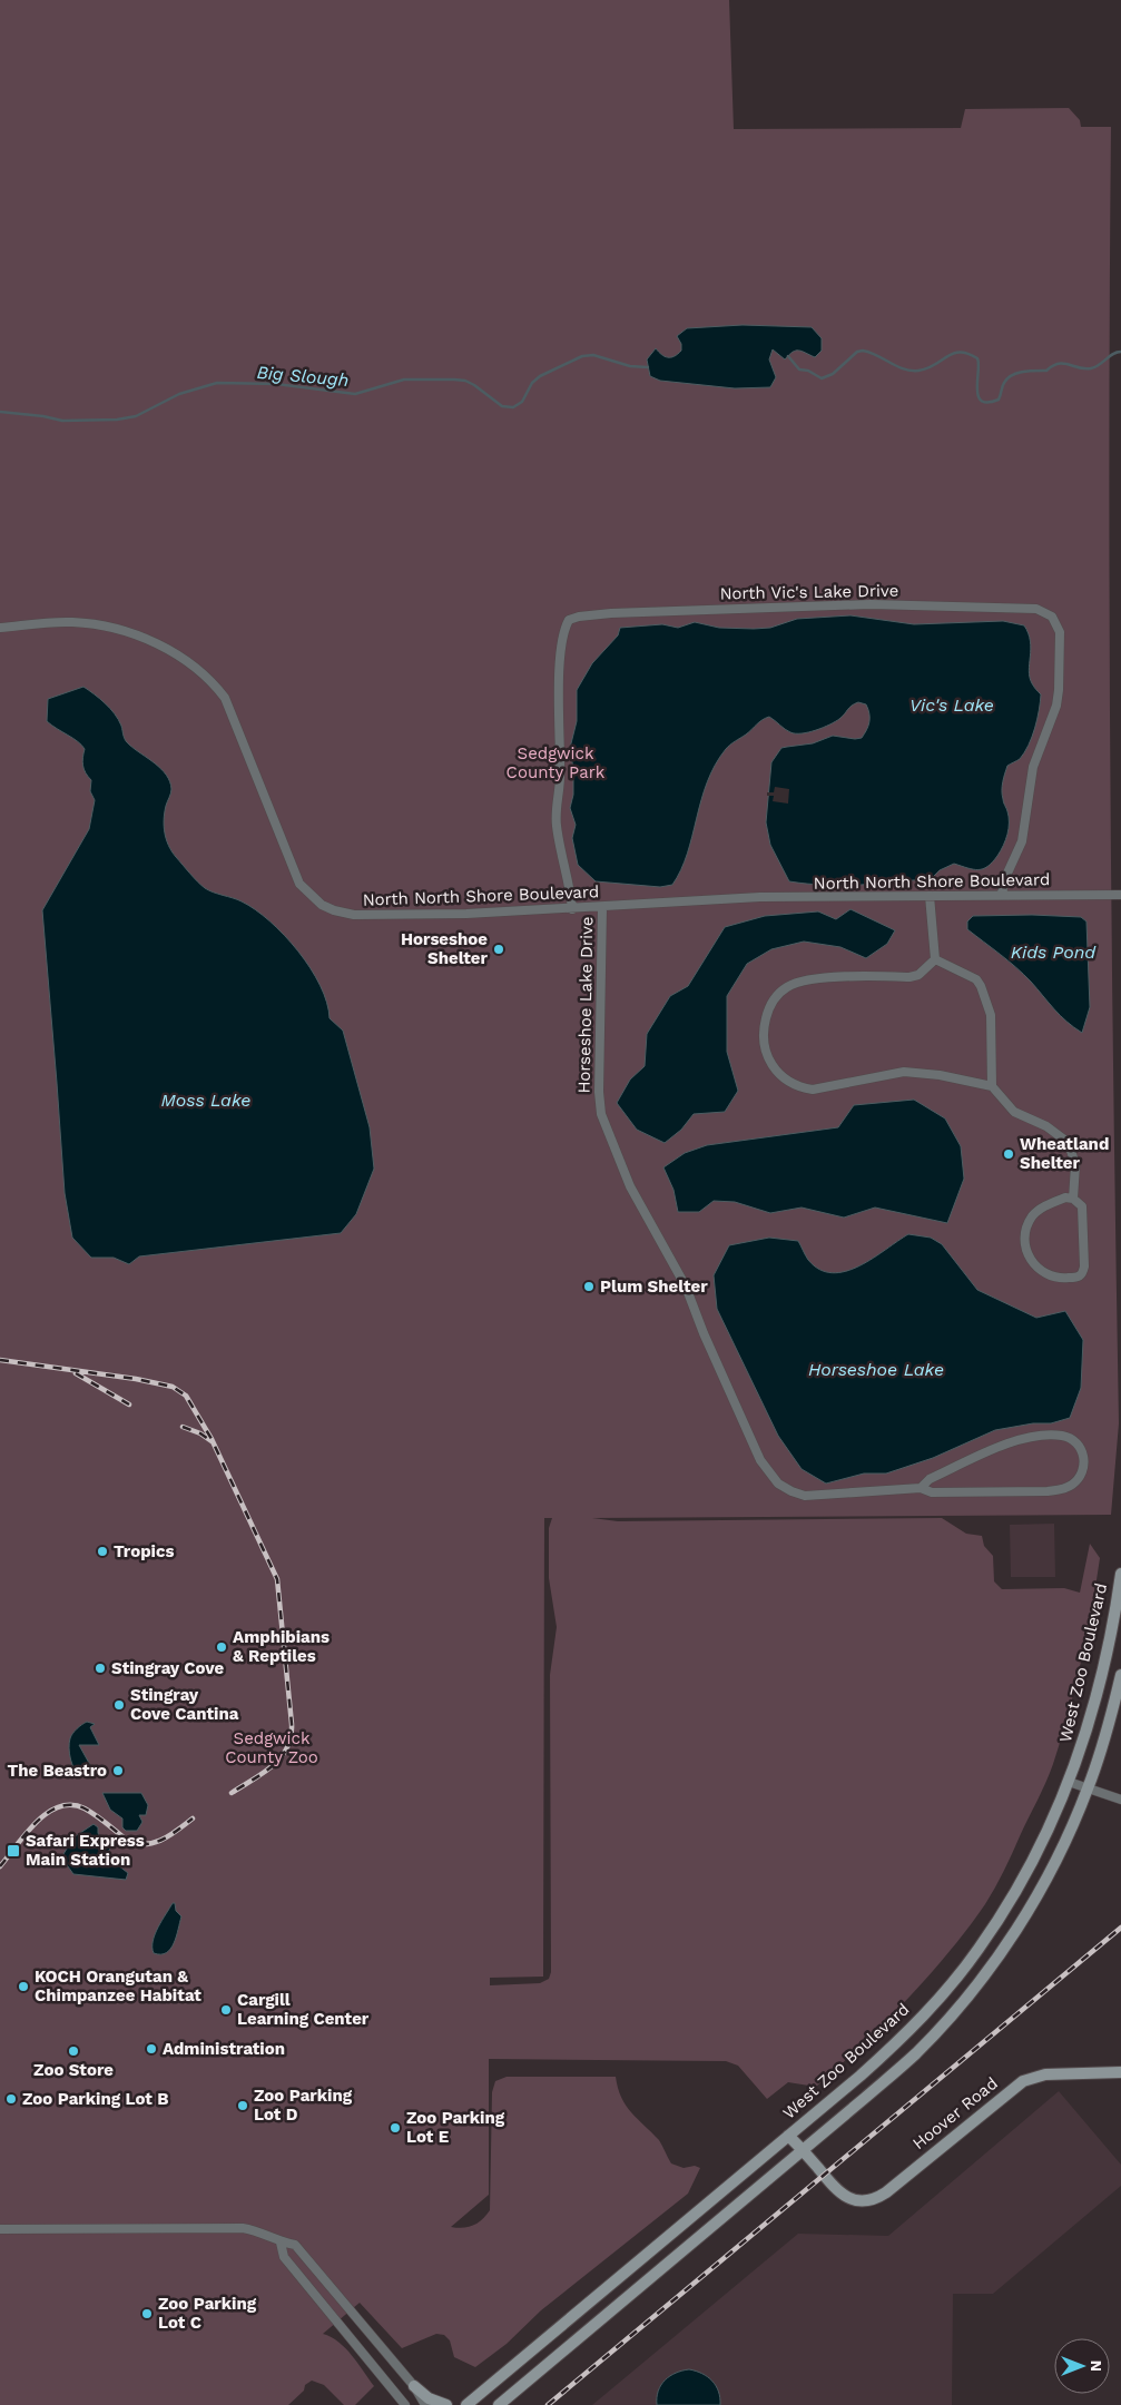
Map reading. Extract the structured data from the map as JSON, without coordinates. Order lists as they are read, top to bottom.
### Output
{
  "streets": {
    "main road": ["West Zoo Boulevard", "Hoover Road"],
    "street": ["North Vic's Lake Drive", "North North Shore Boulevard", "Horseshoe Lake Drive"]
  },
  "crossings": [
    ["North Vic's Lake Drive", "North North Shore Boulevard"],
    ["North North Shore Boulevard", "Horseshoe Lake Drive"],
    ["West Zoo Boulevard", "Hoover Road"]
  ],
  "water": [
    "Big Slough",
    "Vic's Lake",
    "Kids Pond",
    "Moss Lake",
    "Horseshoe Lake"
  ],
  "parks": ["Sedgwick County Park", "Sedgwick County Zoo"],
  "places": {
    "other": [
      "Horseshoe Shelter",
      "Wheatland Shelter",
      "Plum Shelter",
      "Tropics",
      "Amphibians & Reptiles",
      "Stingray Cove",
      "Stingray Cove Cantina",
      "The Beastro",
      "KOCH Orangutan & Chimpanzee Habitat",
      "Cargill Learning Center",
      "Administration",
      "Zoo Store",
      "Zoo Parking Lot B",
      "Zoo Parking Lot D",
      "Zoo Parking Lot E",
      "Zoo Parking Lot C"
    ],
    "transit": ["Safari Express Main Station"]
  },
  "north": "right"
}
